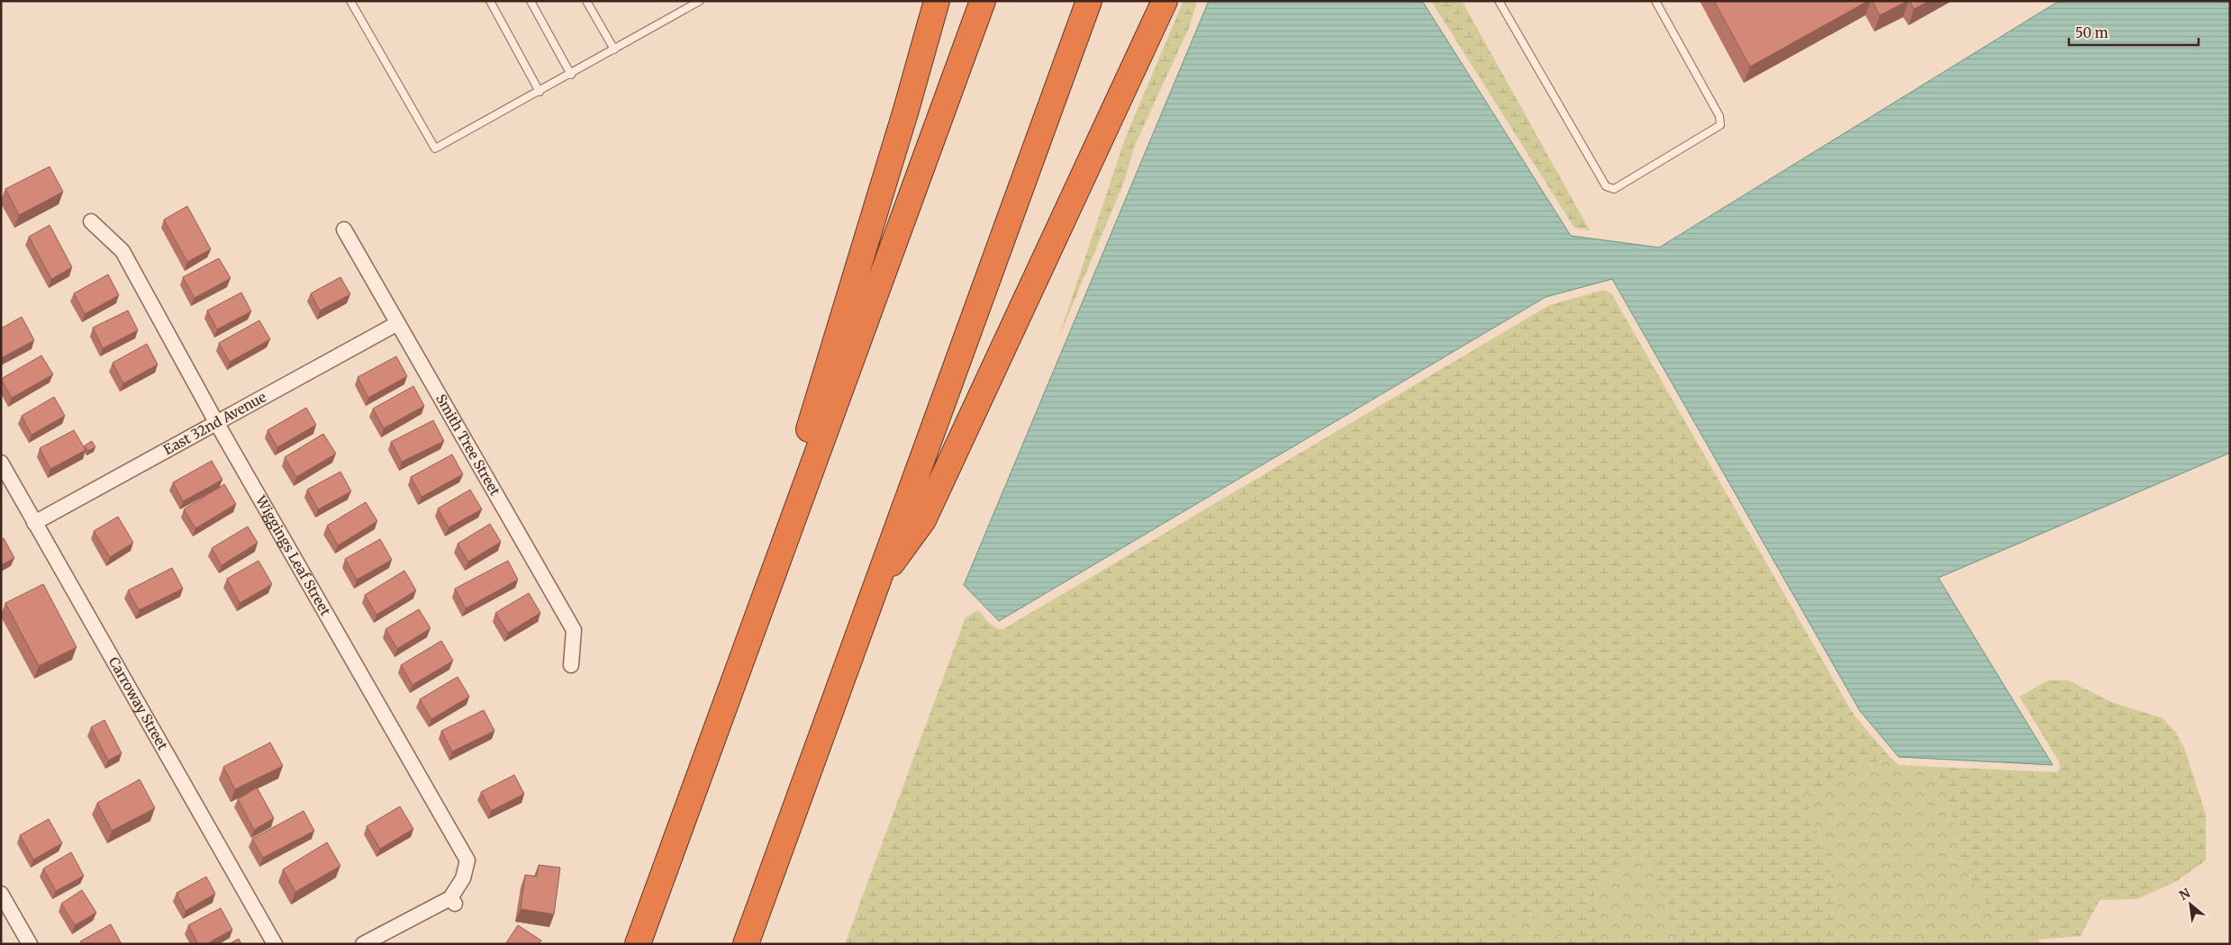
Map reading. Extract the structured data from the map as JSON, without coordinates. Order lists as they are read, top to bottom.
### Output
{
  "streets": {
    "street": [
      "East 32nd Avenue",
      "Smith Tree Street",
      "Wiggings Leaf Street",
      "Carroway Street"
    ]
  },
  "crossings": [
    ["East 32nd Avenue", "Smith Tree Street"],
    ["East 32nd Avenue", "Wiggings Leaf Street"],
    ["East 32nd Avenue", "Carroway Street"]
  ],
  "scale_bar": "50 m",
  "north": "top left"
}
